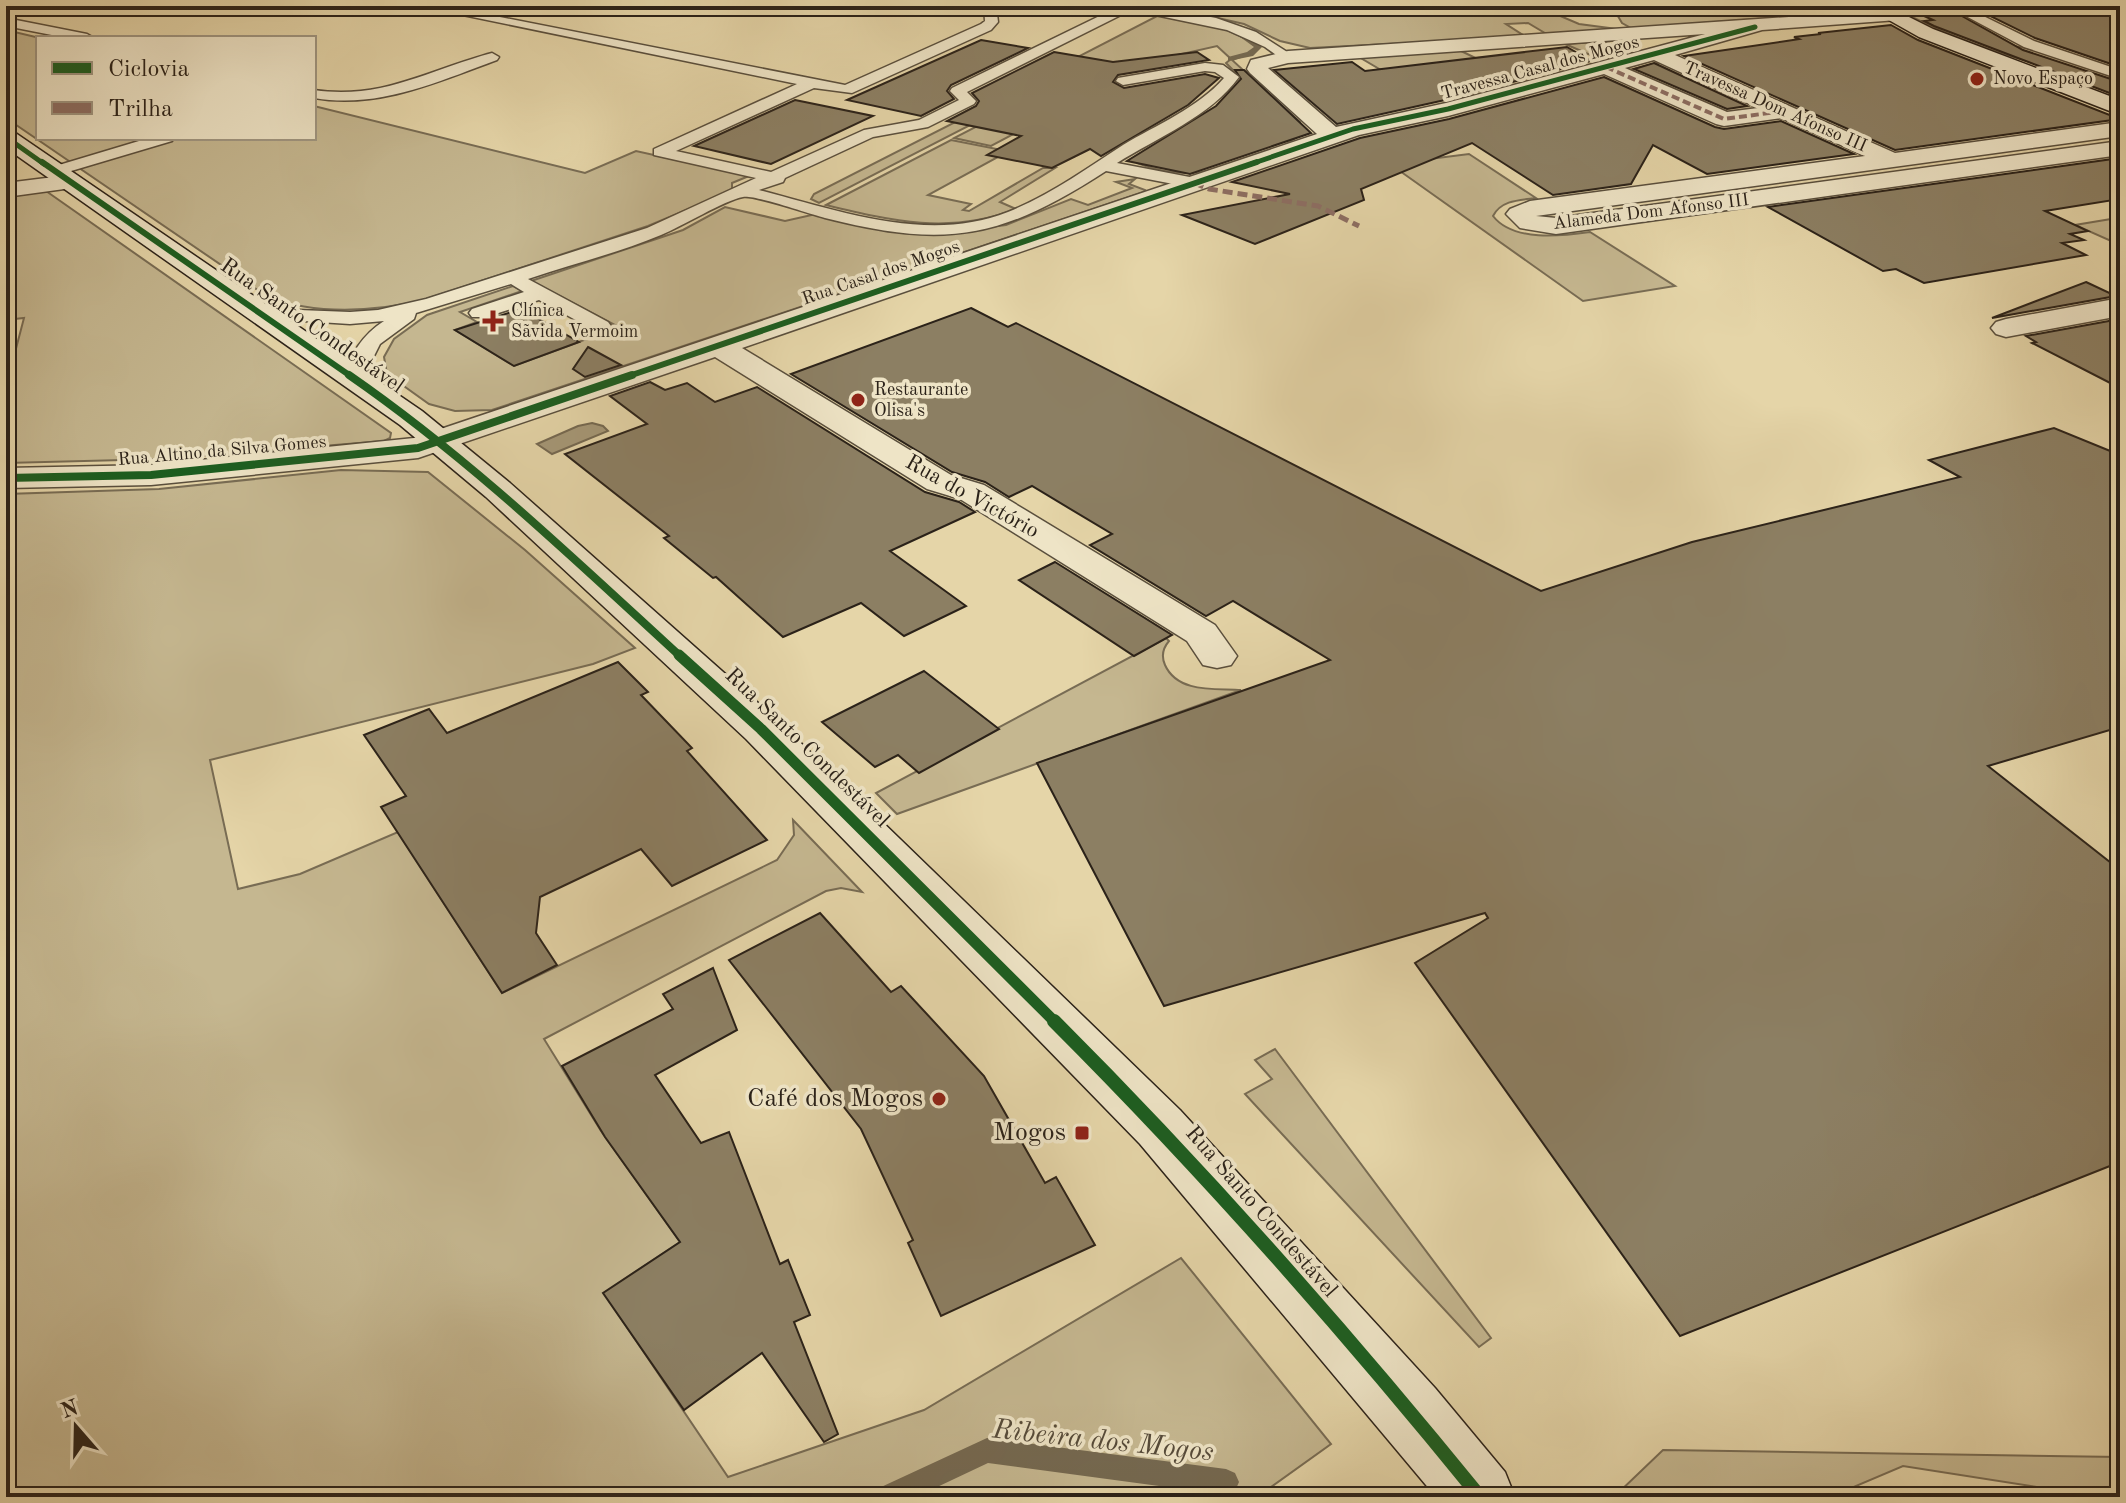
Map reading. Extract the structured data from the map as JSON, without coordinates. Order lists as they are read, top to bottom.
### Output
{
  "streets": {
    "street": [
      "Travessa Casal dos Mogos",
      "Travessa Dom Afonso III",
      "Alameda Dom Afonso III",
      "Rua Casal dos Mogos",
      "Rua Santo Condestável",
      "Rua Altino da Silva Gomes",
      "Rua do Victório"
    ]
  },
  "crossings": [
    ["Travessa Casal dos Mogos", "Travessa Dom Afonso III"],
    ["Travessa Casal dos Mogos", "Rua Casal dos Mogos"],
    ["Travessa Dom Afonso III", "Alameda Dom Afonso III"],
    ["Rua Casal dos Mogos", "Rua Santo Condestável"],
    ["Rua Casal dos Mogos", "Rua Altino da Silva Gomes"],
    ["Rua Casal dos Mogos", "Rua do Victório"],
    ["Rua Santo Condestável", "Rua Altino da Silva Gomes"]
  ],
  "water": ["Ribeira dos Mogos"],
  "places": {
    "other": ["Novo Espaço", "Restaurante Olisa's", "Café dos Mogos"],
    "health": ["Clínica Sãvida Vermoim"],
    "transit": ["Mogos"]
  },
  "legend": ["Ciclovia", "Trilha"],
  "north": "top"
}
